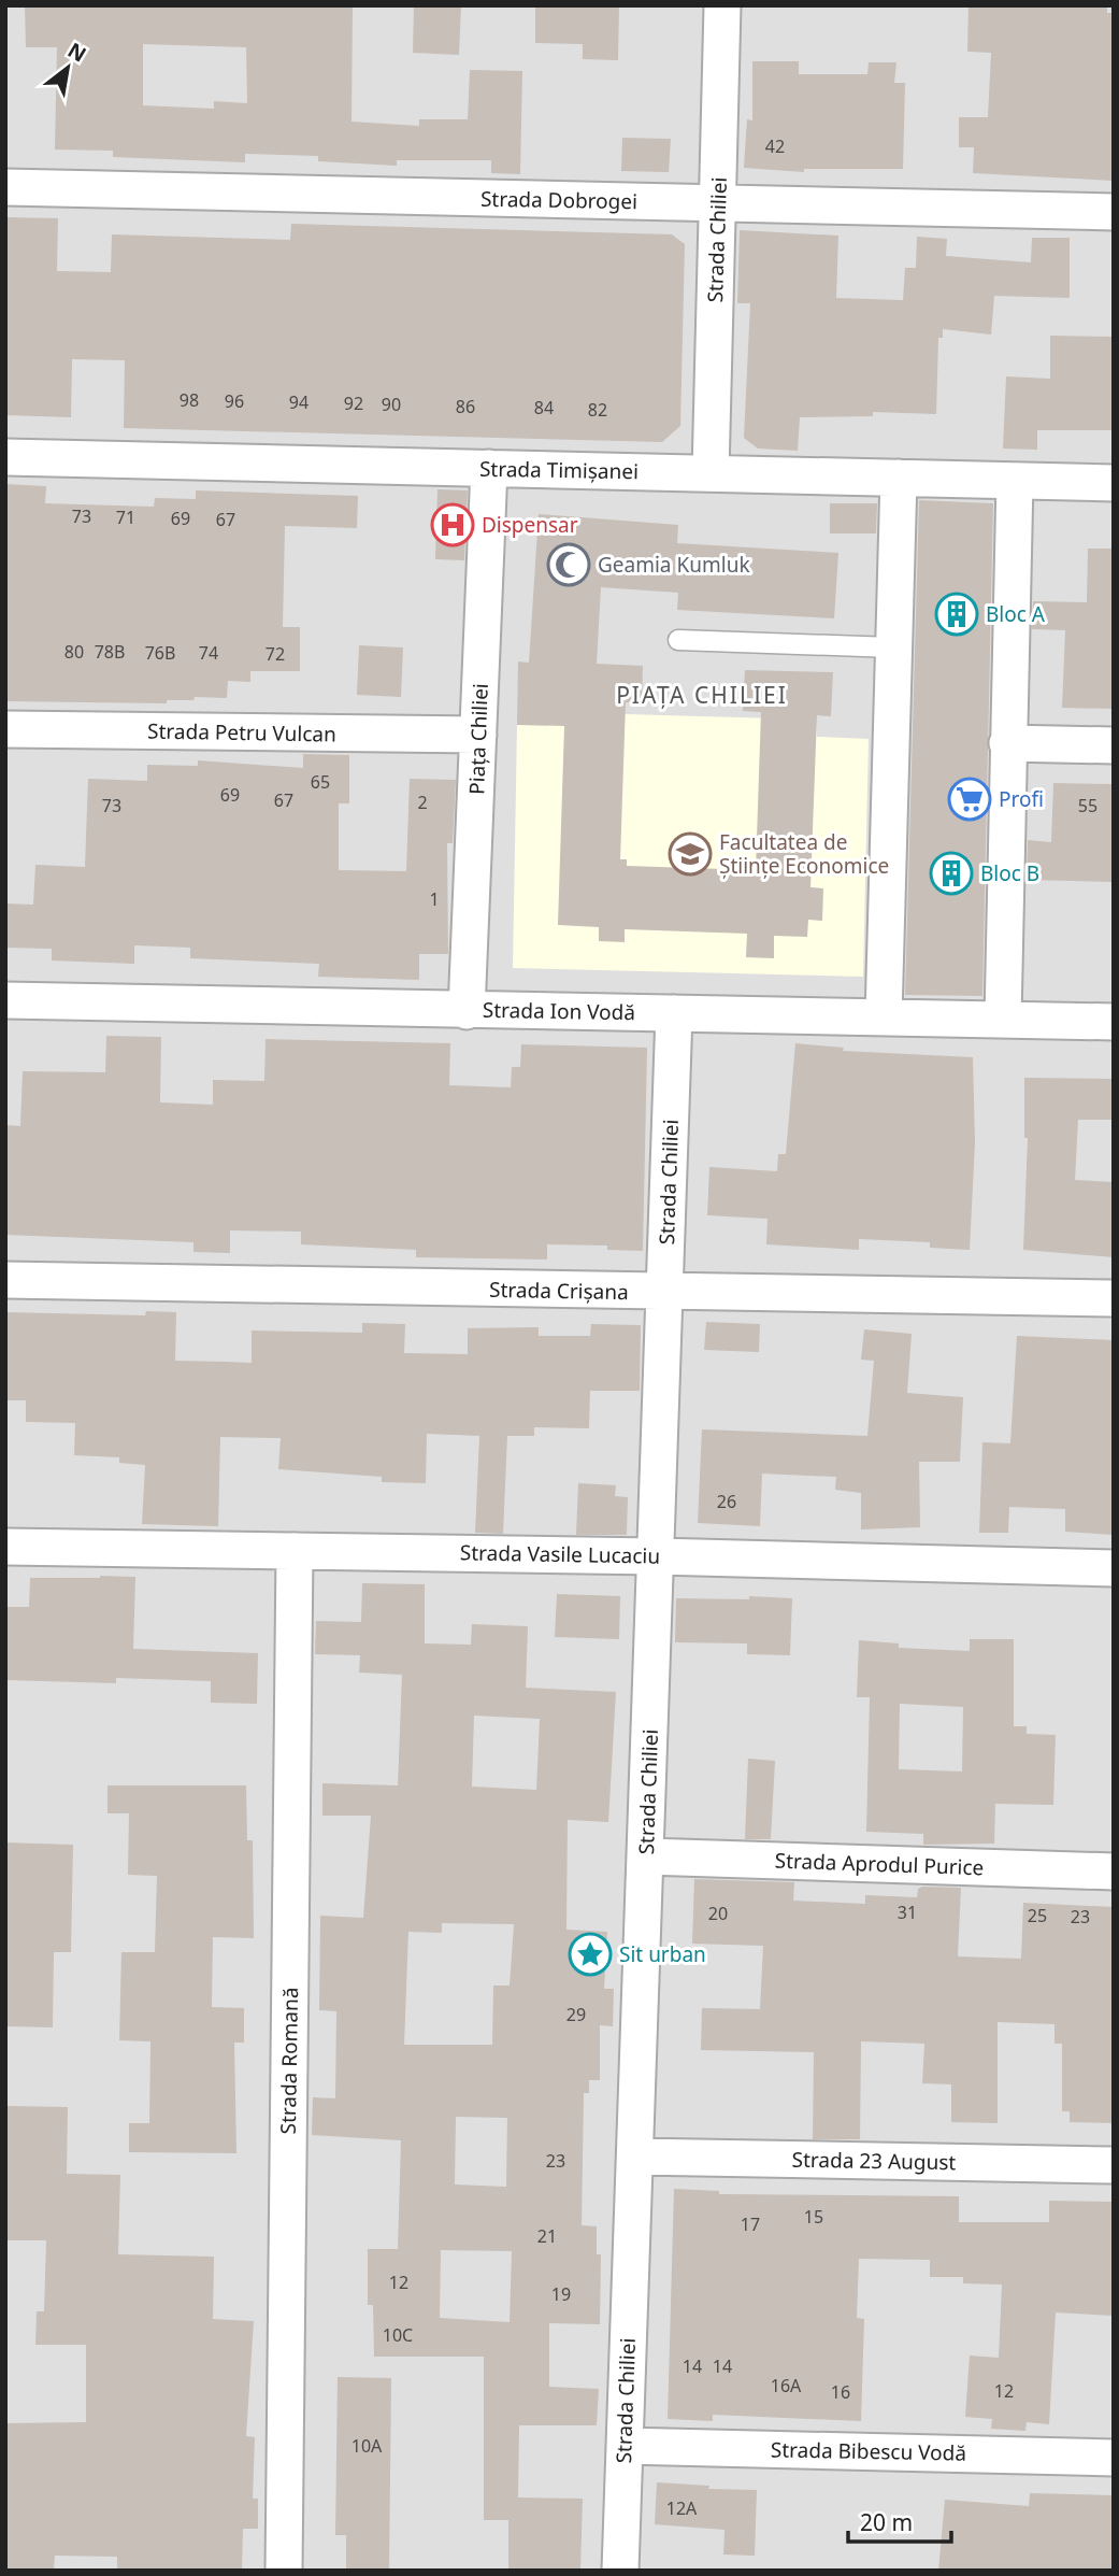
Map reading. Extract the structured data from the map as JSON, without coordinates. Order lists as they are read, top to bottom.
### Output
{
  "streets": {
    "street": [
      "Strada Dobrogei",
      "Strada Chiliei",
      "Strada Timișanei",
      "Strada Petru Vulcan",
      "Piața Chiliei",
      "Strada Ion Vodă",
      "Strada Crișana",
      "Strada Vasile Lucaciu",
      "Strada Aprodul Purice",
      "Strada Romană",
      "Strada 23 August",
      "Strada Bibescu Vodă"
    ]
  },
  "crossings": [
    ["Strada Dobrogei", "Strada Chiliei"],
    ["Strada Chiliei", "Strada Timișanei"],
    ["Strada Chiliei", "Strada Ion Vodă"],
    ["Strada Chiliei", "Strada Crișana"],
    ["Strada Chiliei", "Strada Vasile Lucaciu"],
    ["Strada Chiliei", "Strada Aprodul Purice"],
    ["Strada Chiliei", "Strada 23 August"],
    ["Strada Chiliei", "Strada Bibescu Vodă"],
    ["Strada Timișanei", "Piața Chiliei"],
    ["Strada Petru Vulcan", "Piața Chiliei"],
    ["Piața Chiliei", "Strada Ion Vodă"],
    ["Strada Vasile Lucaciu", "Strada Romană"]
  ],
  "districts": ["PIAȚA CHILIEI"],
  "places": {
    "hospital": ["Dispensar"],
    "mosque": ["Geamia Kumluk"],
    "building": ["Bloc A", "Bloc B"],
    "supermarket": ["Profi"],
    "school or university": ["Facultatea de Științe Economice"],
    "place": ["Sit urban"]
  },
  "house_numbers": [
    "42",
    "98",
    "96",
    "94",
    "92",
    "90",
    "86",
    "84",
    "82",
    "73",
    "71",
    "69",
    "67",
    "80",
    "78B",
    "76B",
    "74",
    "72",
    "65",
    "69",
    "67",
    "2",
    "73",
    "55",
    "1",
    "26",
    "31",
    "20",
    "25",
    "23",
    "29",
    "23",
    "15",
    "17",
    "21",
    "12",
    "19",
    "10C",
    "14",
    "14",
    "16A",
    "12",
    "16",
    "10A",
    "12A"
  ],
  "scale_bar": "20 m",
  "north": "top right"
}
